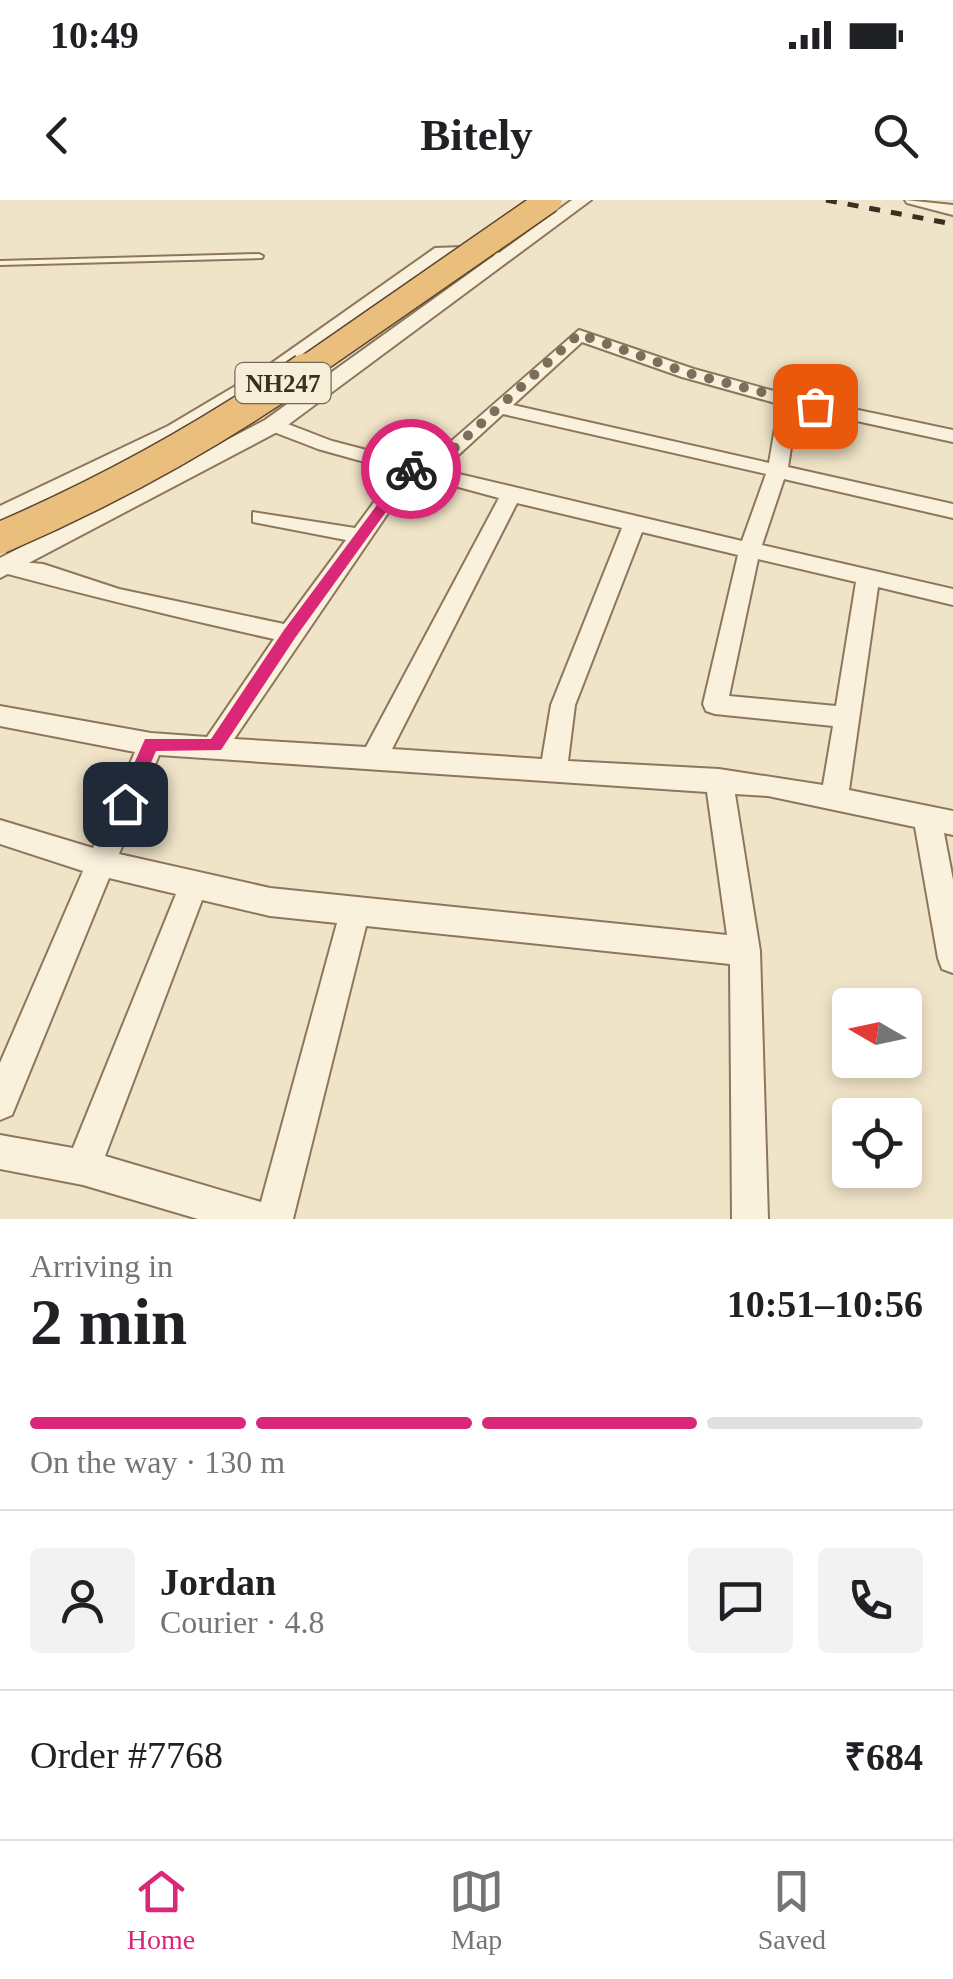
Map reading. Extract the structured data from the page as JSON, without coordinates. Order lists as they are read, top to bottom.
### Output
{
  "streets": {
    "highway": ["NH247"]
  },
  "north": "left",
  "page": {
    "status": "10:49",
    "header": "Bitely",
    "heading": ["2 min", "Arriving in", "10:51–10:56"],
    "panel": [
      "Jordan",
      "Courier · 4.8",
      "Order #7768",
      "₹684"
    ],
    "bar": "On the way · 130 m",
    "tabs": ["Home", "Map", "Saved"]
  }
}
